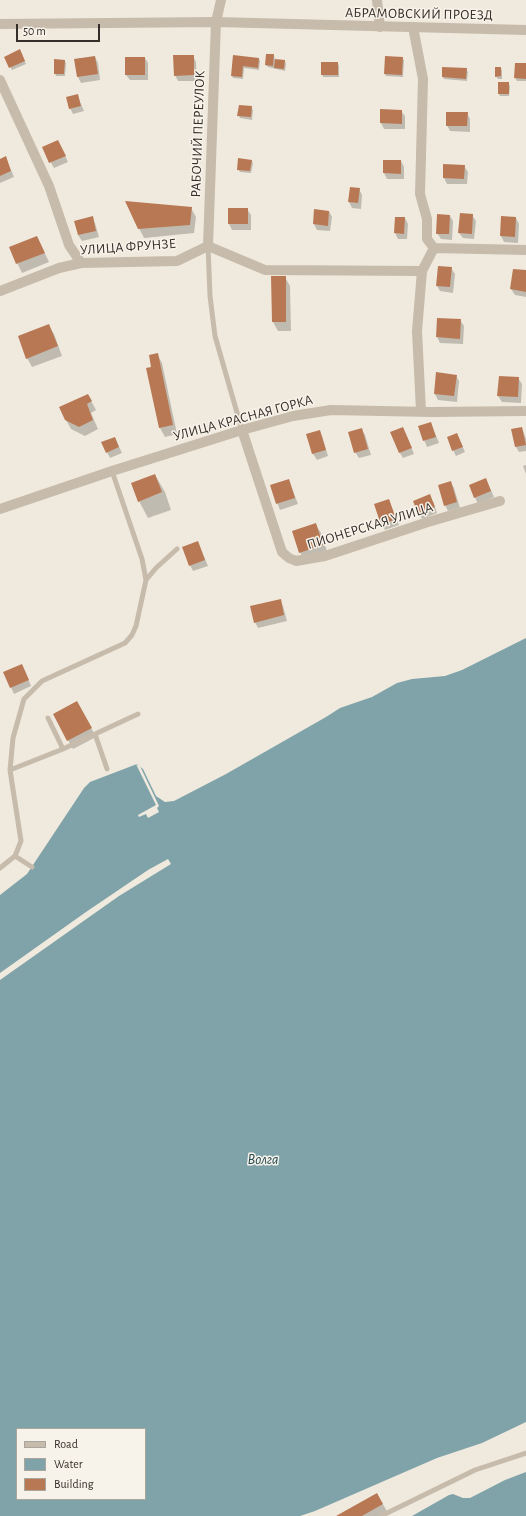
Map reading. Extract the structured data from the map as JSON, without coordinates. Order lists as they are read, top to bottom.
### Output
{
  "streets": {
    "street": [
      "АБРАМОВСКИЙ ПРОЕЗД",
      "РАБОЧИЙ ПЕРЕУЛОК",
      "УЛИЦА ФРУНЗЕ",
      "УЛИЦА КРАСНАЯ ГОРКА",
      "ПИОНЕРСКАЯ УЛИЦА"
    ]
  },
  "crossings": [
    ["АБРАМОВСКИЙ ПРОЕЗД", "РАБОЧИЙ ПЕРЕУЛОК"],
    ["РАБОЧИЙ ПЕРЕУЛОК", "УЛИЦА ФРУНЗЕ"],
    ["УЛИЦА КРАСНАЯ ГОРКА", "ПИОНЕРСКАЯ УЛИЦА"]
  ],
  "water": ["Волга"],
  "legend": ["Road", "Water", "Building"],
  "scale_bar": "50 m"
}
